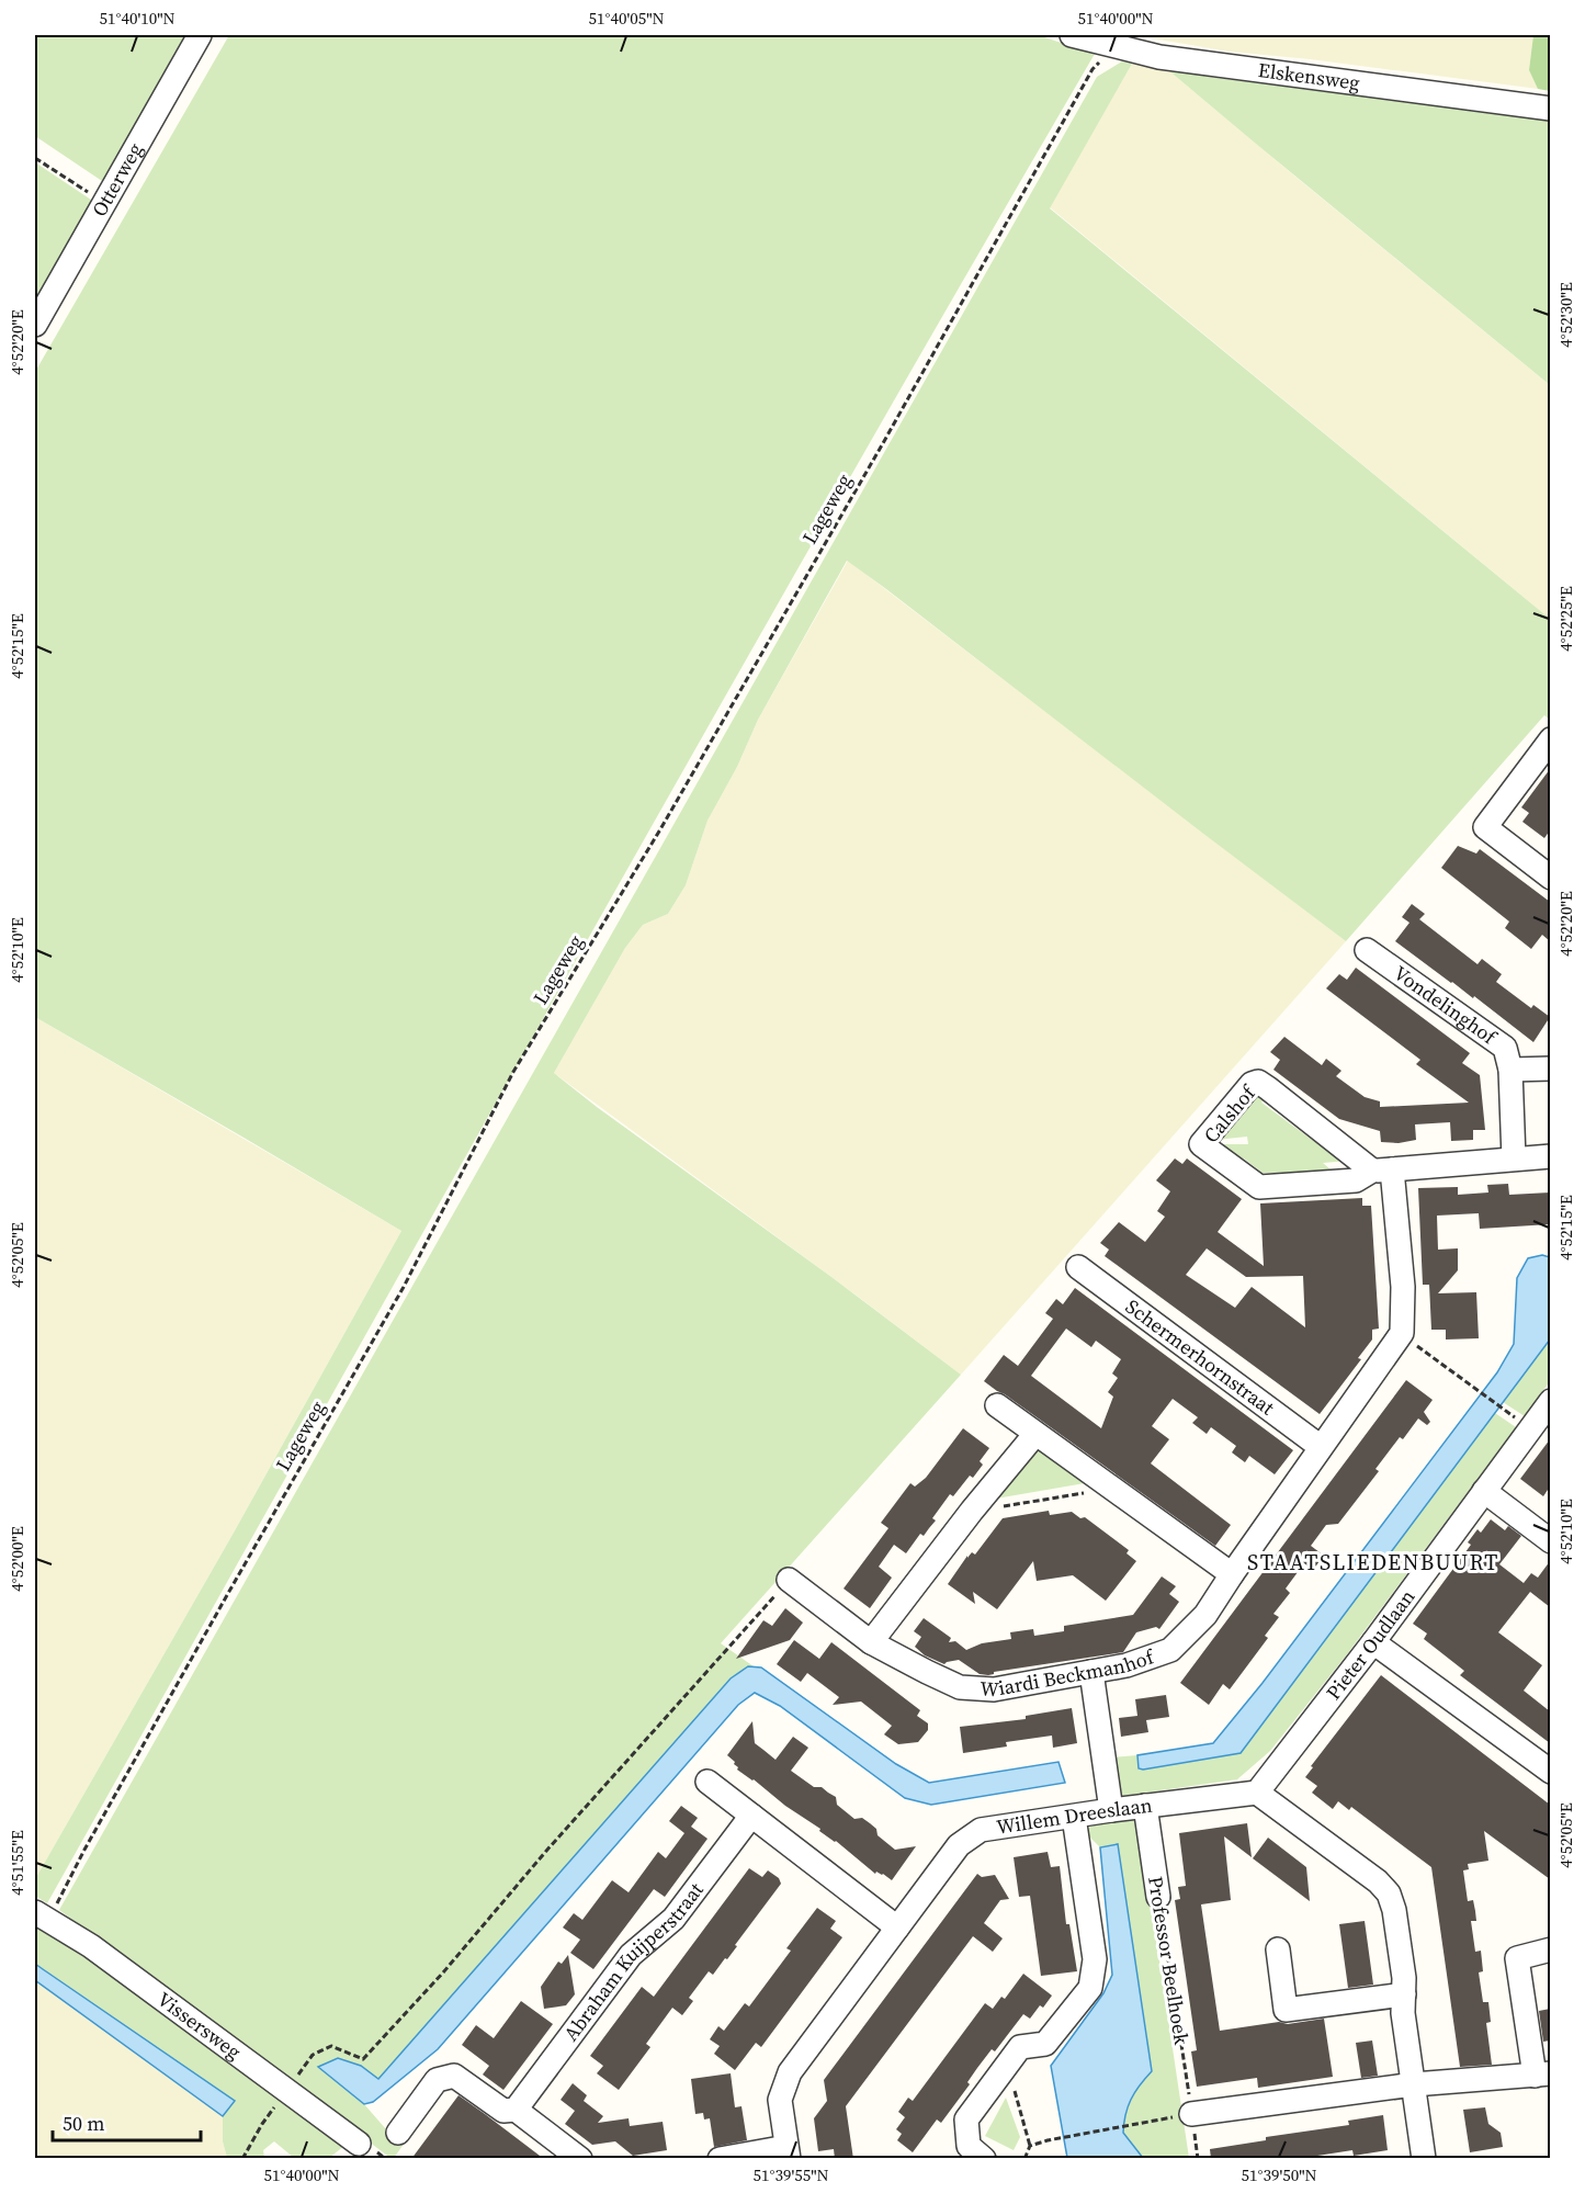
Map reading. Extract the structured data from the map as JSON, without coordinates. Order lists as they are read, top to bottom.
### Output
{
  "streets": {
    "street": [
      "Elskensweg",
      "Otterweg",
      "Vondelinghof",
      "Calshof",
      "Schermerhornstraat",
      "Pieter Oudlaan",
      "Wiardi Beckmanhof",
      "Willem Dreeslaan",
      "Professor Beelhoek",
      "Abraham Kuijperstraat",
      "Vissersweg"
    ],
    "path": ["Lageweg"]
  },
  "crossings": [
    ["Elskensweg", "Lageweg"],
    ["Lageweg", "Vissersweg"],
    ["Vondelinghof", "Calshof"],
    ["Pieter Oudlaan", "Willem Dreeslaan"],
    ["Willem Dreeslaan", "Professor Beelhoek"]
  ],
  "districts": ["STAATSLIEDENBUURT"],
  "scale_bar": "50 m",
  "coordinates": [
    "51°40'10\"N",
    "51°40'05\"N",
    "51°40'00\"N",
    "4°52'30\"E",
    "4°52'20\"E",
    "4°52'25\"E",
    "4°52'15\"E",
    "4°52'10\"E",
    "4°52'05\"E",
    "4°52'00\"E",
    "4°51'55\"E",
    "51°39'55\"N",
    "51°39'50\"N"
  ]
}
